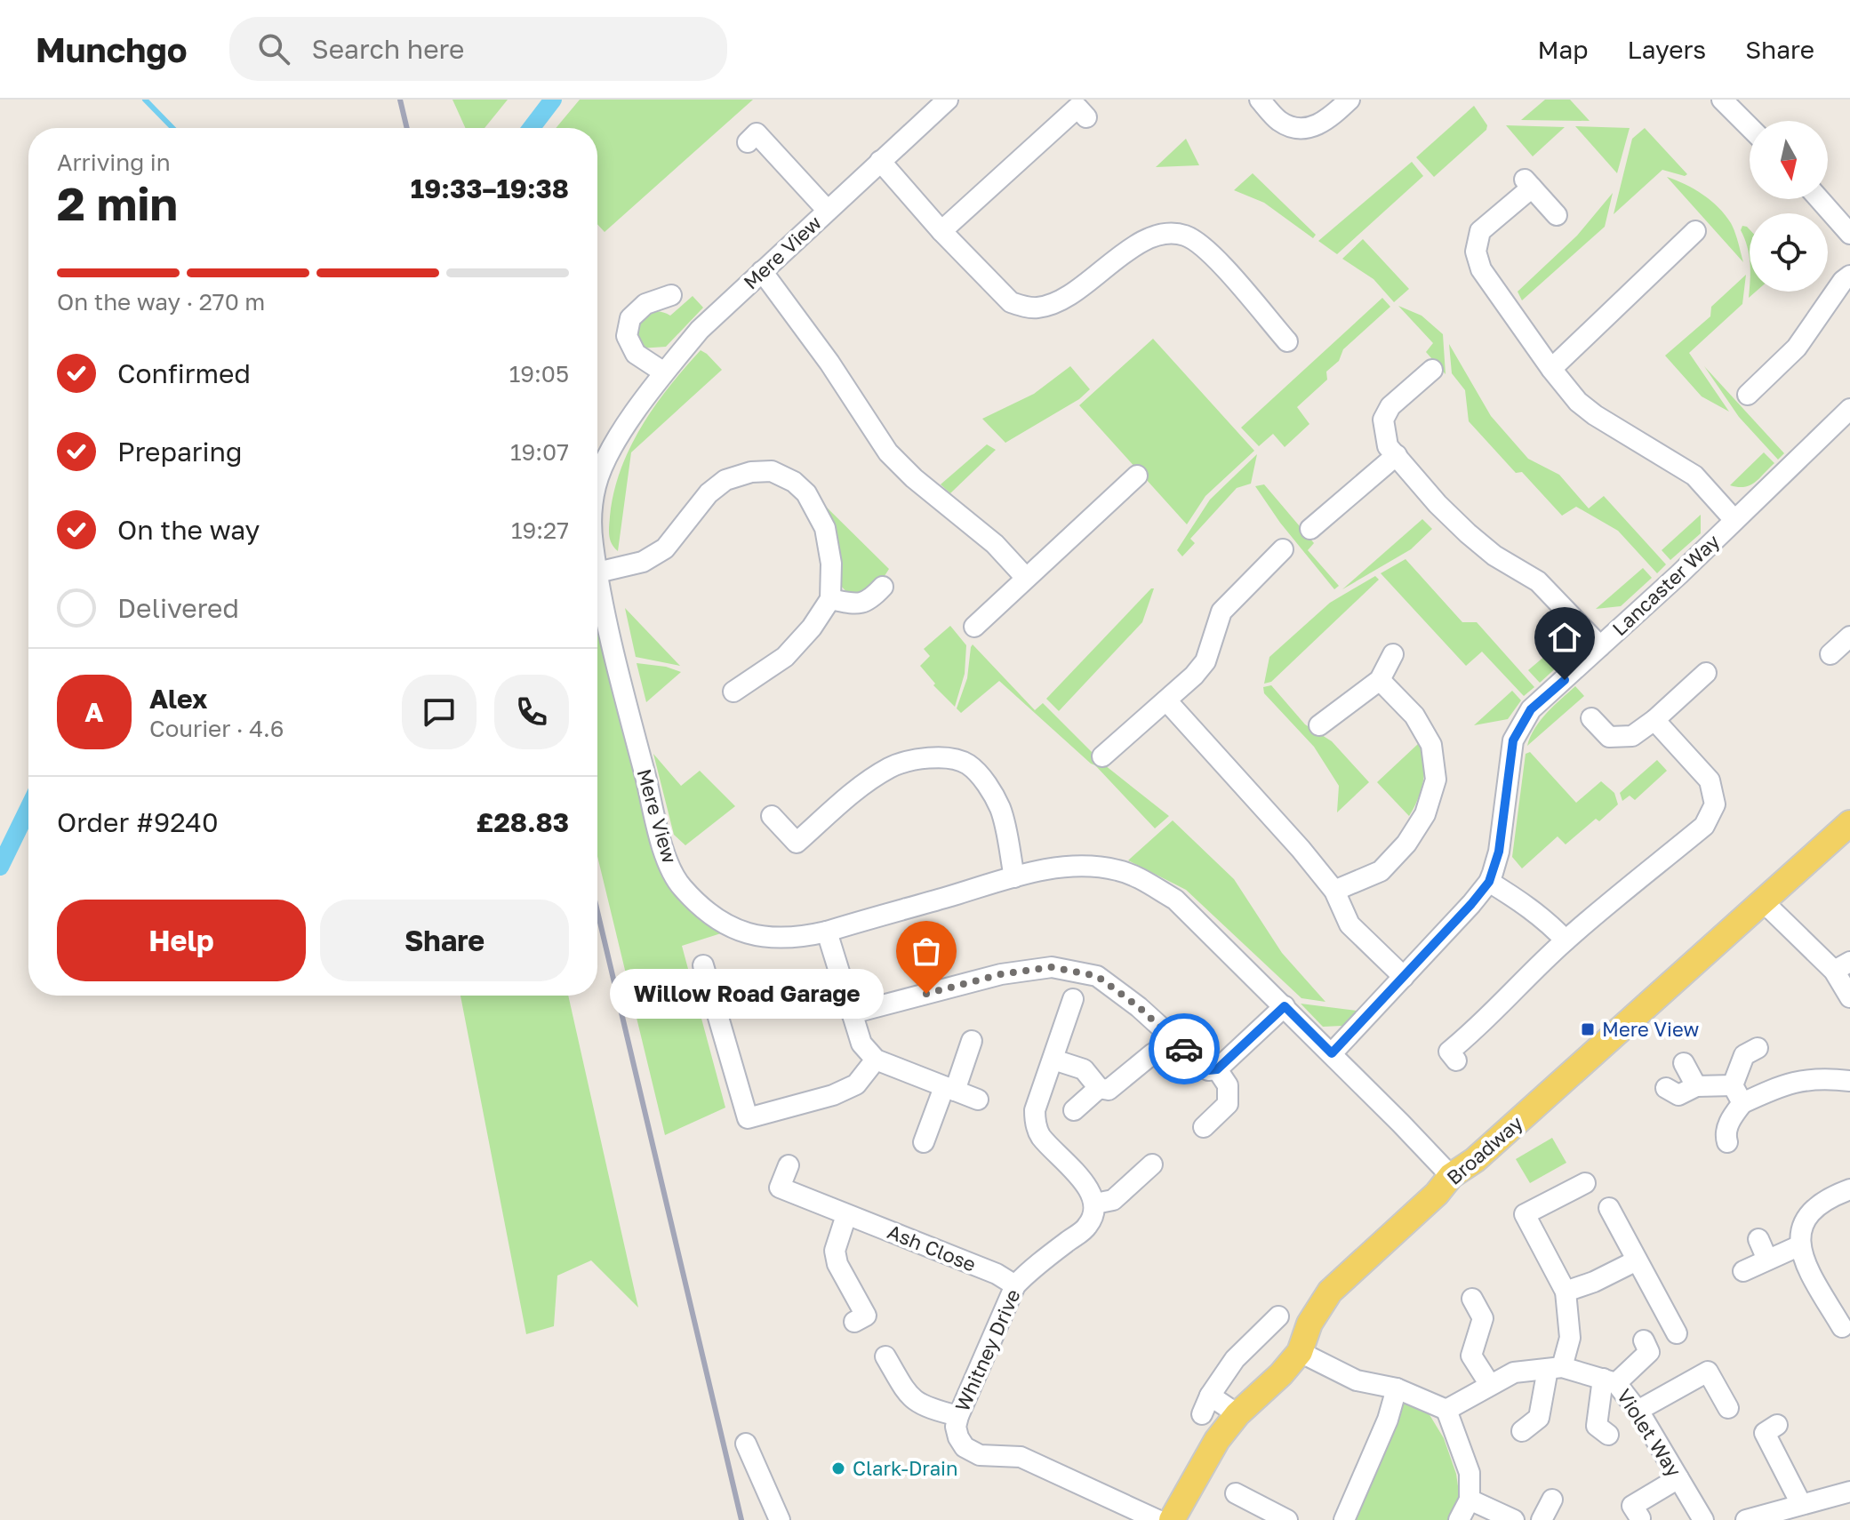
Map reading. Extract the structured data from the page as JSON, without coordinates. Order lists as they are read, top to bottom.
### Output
{
  "streets": {
    "main road": ["Broadway"],
    "street": [
      "Mere View",
      "Lancaster Way",
      "Ash Close",
      "Whitney Drive",
      "Violet Way"
    ]
  },
  "crossings": [
    ["Mere View", "Lancaster Way"],
    ["Mere View", "Broadway"],
    ["Ash Close", "Whitney Drive"]
  ],
  "places": {
    "other": ["Willow Road Garage", "Clark-Drain"],
    "transit": ["Mere View"]
  },
  "north": "bottom",
  "page": {
    "header": "Munchgo",
    "search": "Search here",
    "nav": ["Map", "Layers", "Share"],
    "heading": ["2 min", "Arriving in", "19:33–19:38"],
    "panel": [
      "Alex",
      "Courier · 4.6",
      "Order #9240",
      "£28.83"
    ],
    "bar": "On the way · 270 m",
    "list": [
      ["Confirmed", "19:05"],
      ["Preparing", "19:07"],
      ["On the way", "19:27"],
      "Delivered"
    ],
    "round": "A",
    "buttons": ["Help", "Share"],
    "bubble": "Willow Road Garage"
  }
}
